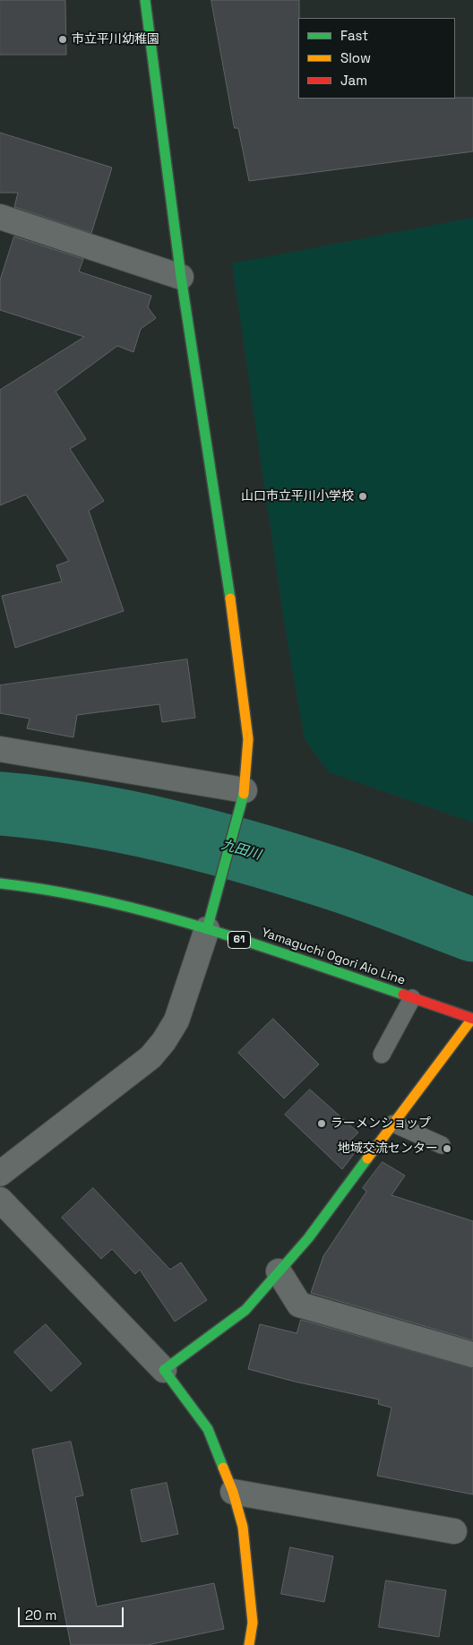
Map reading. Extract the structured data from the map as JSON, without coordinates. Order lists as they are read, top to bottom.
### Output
{
  "streets": {
    "street": ["61", "Yamaguchi Ogori Aio Line"]
  },
  "water": ["九田川"],
  "places": [
    "市立平川幼稚園",
    "山口市立平川小学校",
    "ラーメンショップ",
    "地域交流センター"
  ],
  "legend": ["Fast", "Slow", "Jam"],
  "scale_bar": "20 m"
}
